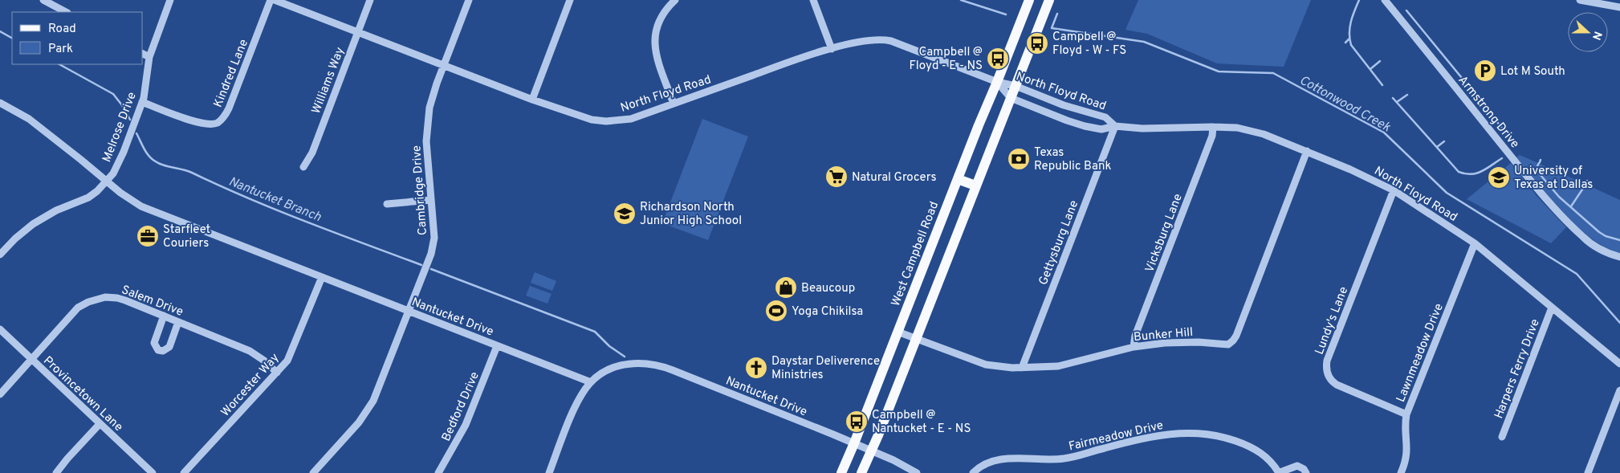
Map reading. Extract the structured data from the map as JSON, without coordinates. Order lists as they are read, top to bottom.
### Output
{
  "streets": {
    "main road": ["West Campbell Road"],
    "street": [
      "Kindred Lane",
      "Williams Way",
      "North Floyd Road",
      "Armstrong Drive",
      "Melrose Drive",
      "Cambridge Drive",
      "Vicksburg Lane",
      "Gettysburg Lane",
      "Salem Drive",
      "Nantucket Drive",
      "Lundy's Lane",
      "Bunker Hill",
      "Lawnmeadow Drive",
      "Harpers Ferry Drive",
      "Worcester Way",
      "Provincetown Lane",
      "Bedford Drive",
      "Fairmeadow Drive"
    ]
  },
  "crossings": [
    ["Kindred Lane", "Melrose Drive"],
    ["Williams Way", "North Floyd Road"],
    ["North Floyd Road", "Cambridge Drive"],
    ["North Floyd Road", "Vicksburg Lane"],
    ["North Floyd Road", "Gettysburg Lane"],
    ["North Floyd Road", "West Campbell Road"],
    ["North Floyd Road", "Lundy's Lane"],
    ["North Floyd Road", "Bunker Hill"],
    ["North Floyd Road", "Lawnmeadow Drive"],
    ["North Floyd Road", "Harpers Ferry Drive"],
    ["Melrose Drive", "Nantucket Drive"],
    ["Cambridge Drive", "Nantucket Drive"],
    ["Vicksburg Lane", "Bunker Hill"],
    ["Gettysburg Lane", "Bunker Hill"],
    ["West Campbell Road", "Nantucket Drive"],
    ["West Campbell Road", "Bunker Hill"],
    ["Salem Drive", "Worcester Way"],
    ["Salem Drive", "Provincetown Lane"],
    ["Nantucket Drive", "Worcester Way"],
    ["Nantucket Drive", "Bedford Drive"],
    ["Lundy's Lane", "Lawnmeadow Drive"]
  ],
  "water": ["Cottonwood Creek", "Nantucket Branch"],
  "places": {
    "bus stop": ["Campbell @ Floyd - W - FS", "Campbell @ Floyd - E - NS", "Campbell @ Nantucket - E - NS"],
    "parking": ["Lot M South"],
    "bank": ["Texas Republic Bank"],
    "supermarket": ["Natural Grocers"],
    "school or university": ["University of Texas at Dallas", "Richardson North Junior High School"],
    "office": ["Starfleet Couriers"],
    "shop": ["Beaucoup"],
    "sports": ["Yoga Chikilsa"],
    "church": ["Daystar Deliverence Ministries"]
  },
  "legend": ["Road", "Park"],
  "north": "right"
}
